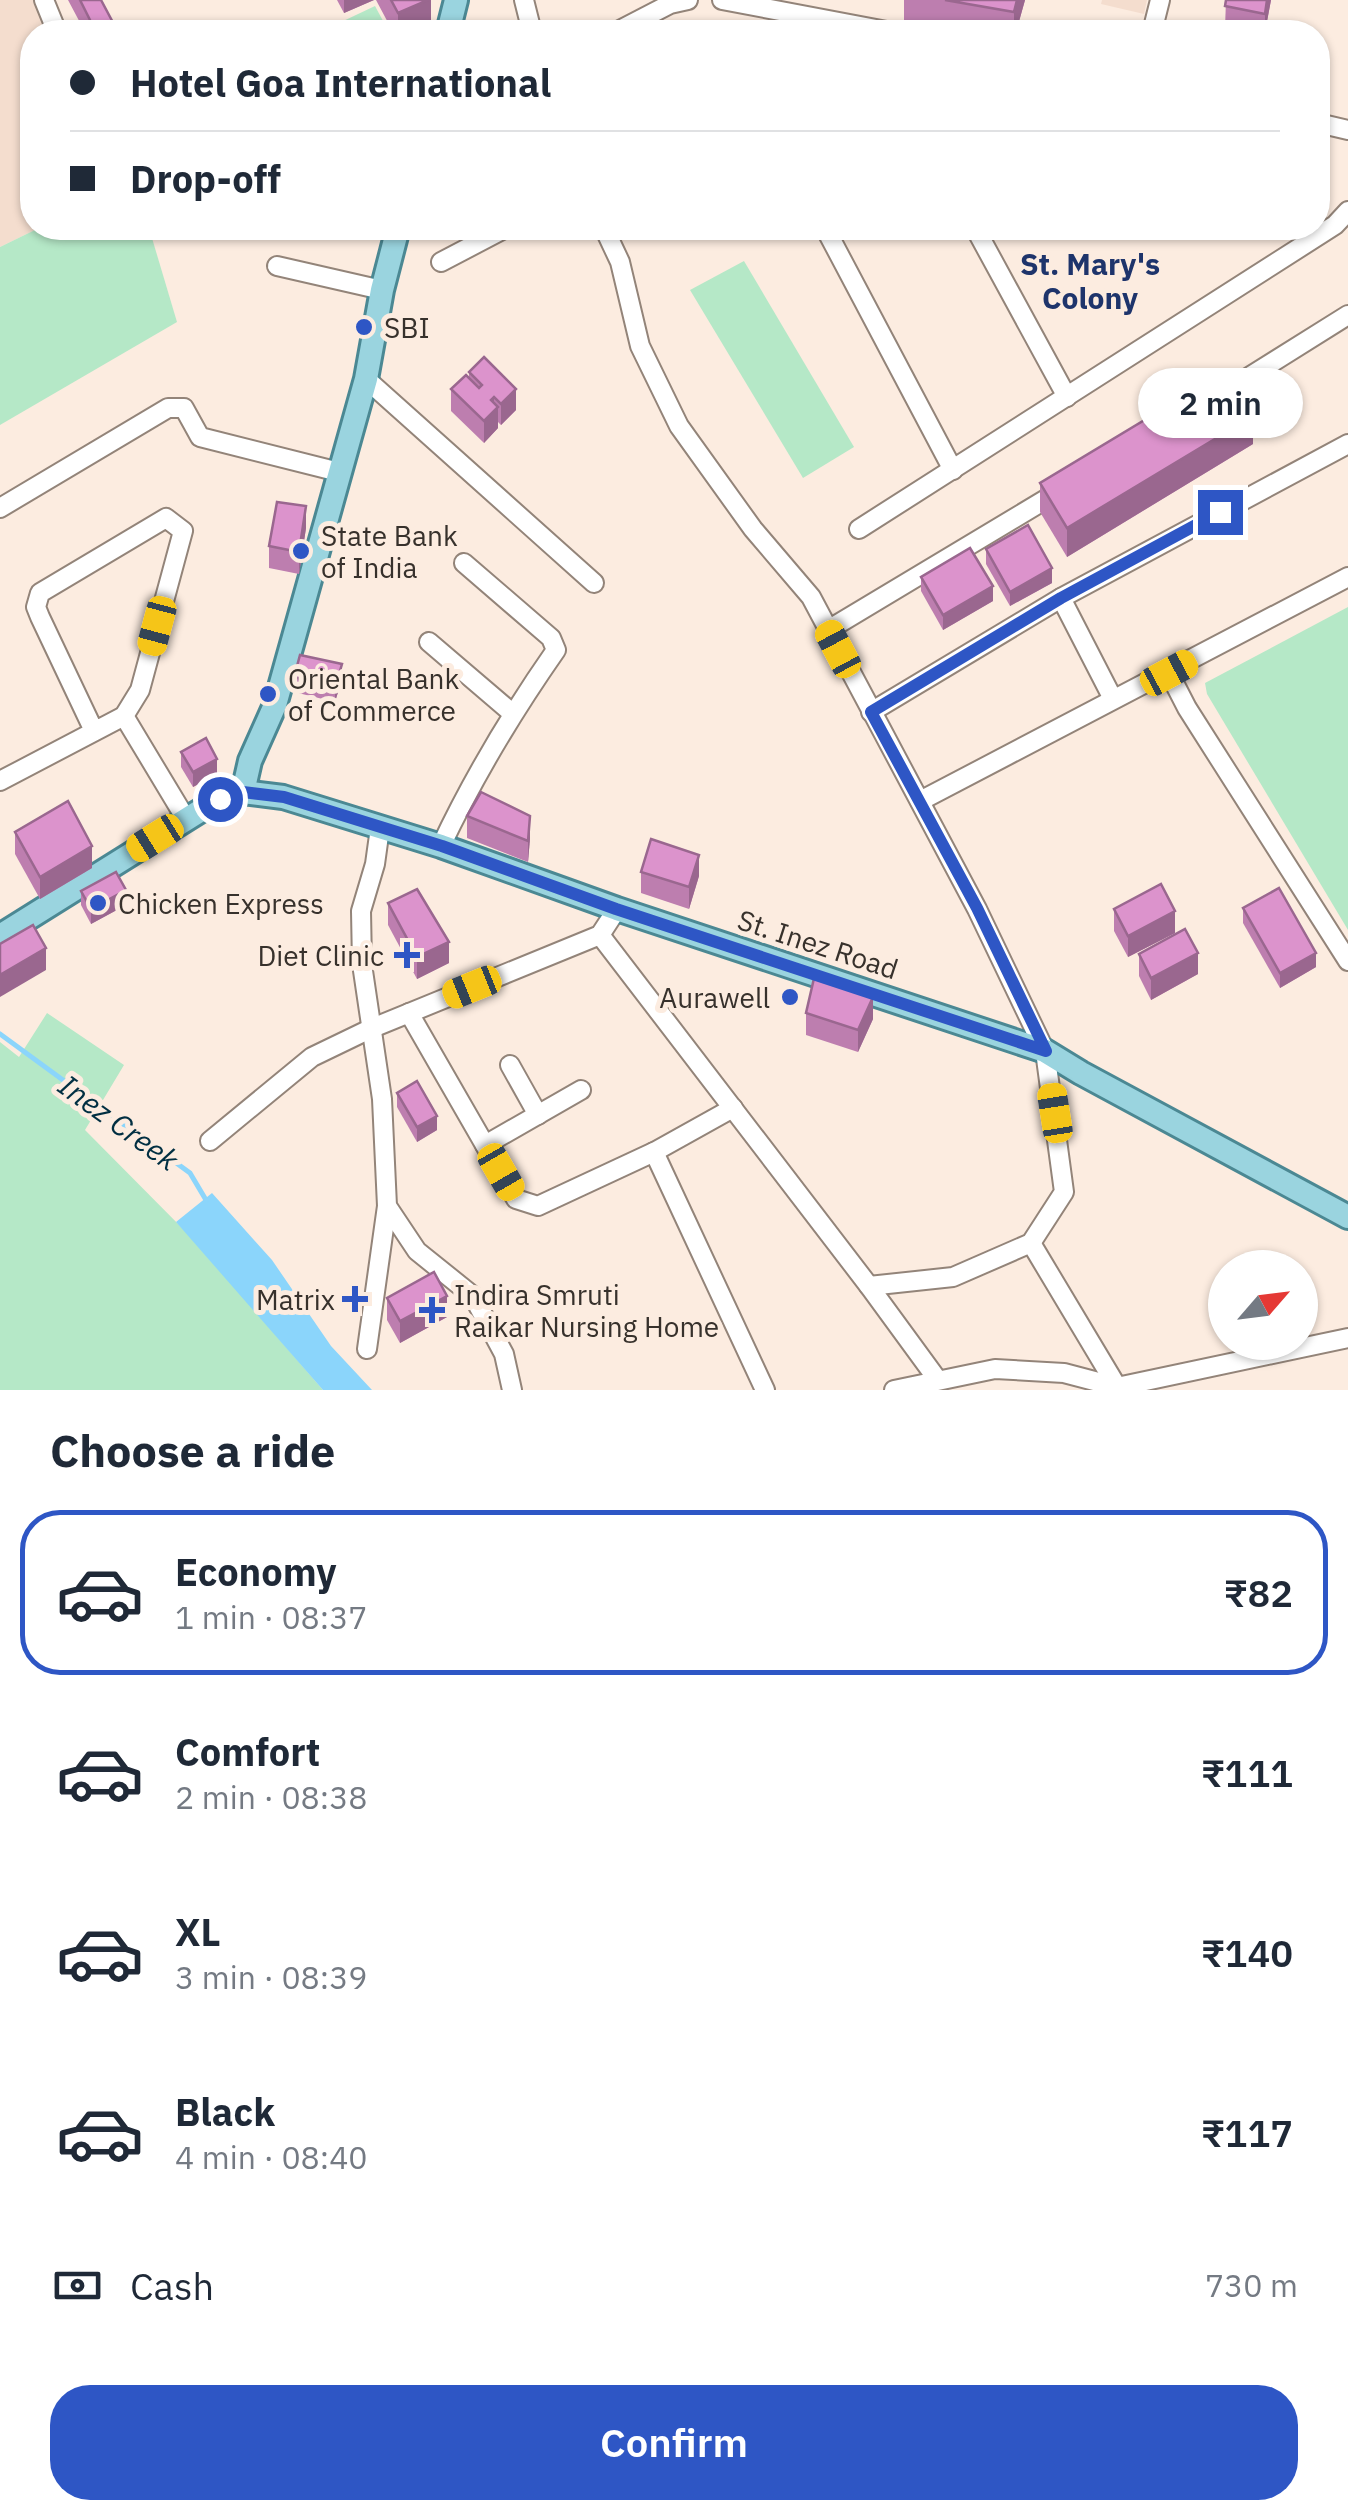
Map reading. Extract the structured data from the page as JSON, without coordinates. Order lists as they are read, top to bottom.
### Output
{
  "streets": {
    "main road": ["St. Inez Road"]
  },
  "districts": ["St. Mary's Colony"],
  "water": ["Inez Creek"],
  "places": {
    "other": [
      "SBI",
      "State Bank of India",
      "Oriental Bank of Commerce",
      "Chicken Express",
      "Aurawell"
    ],
    "health": ["Diet Clinic", "Matrix", "Indira Smruti Raikar Nursing Home"]
  },
  "north": "top right",
  "page": {
    "banner": ["Hotel Goa International", "Drop-off"],
    "bubble": "2 min",
    "heading": "Choose a ride",
    "list": [
      {
        "name": "Economy",
        "note": "1 min · 08:37",
        "value": "₹82"
      },
      {
        "name": "Comfort",
        "note": "2 min · 08:38",
        "value": "₹111"
      },
      {
        "name": "XL",
        "note": "3 min · 08:39",
        "value": "₹140"
      },
      {
        "name": "Black",
        "note": "4 min · 08:40",
        "value": "₹117"
      }
    ],
    "pay": ["Cash", "730 m"],
    "buttons": "Confirm"
  }
}
